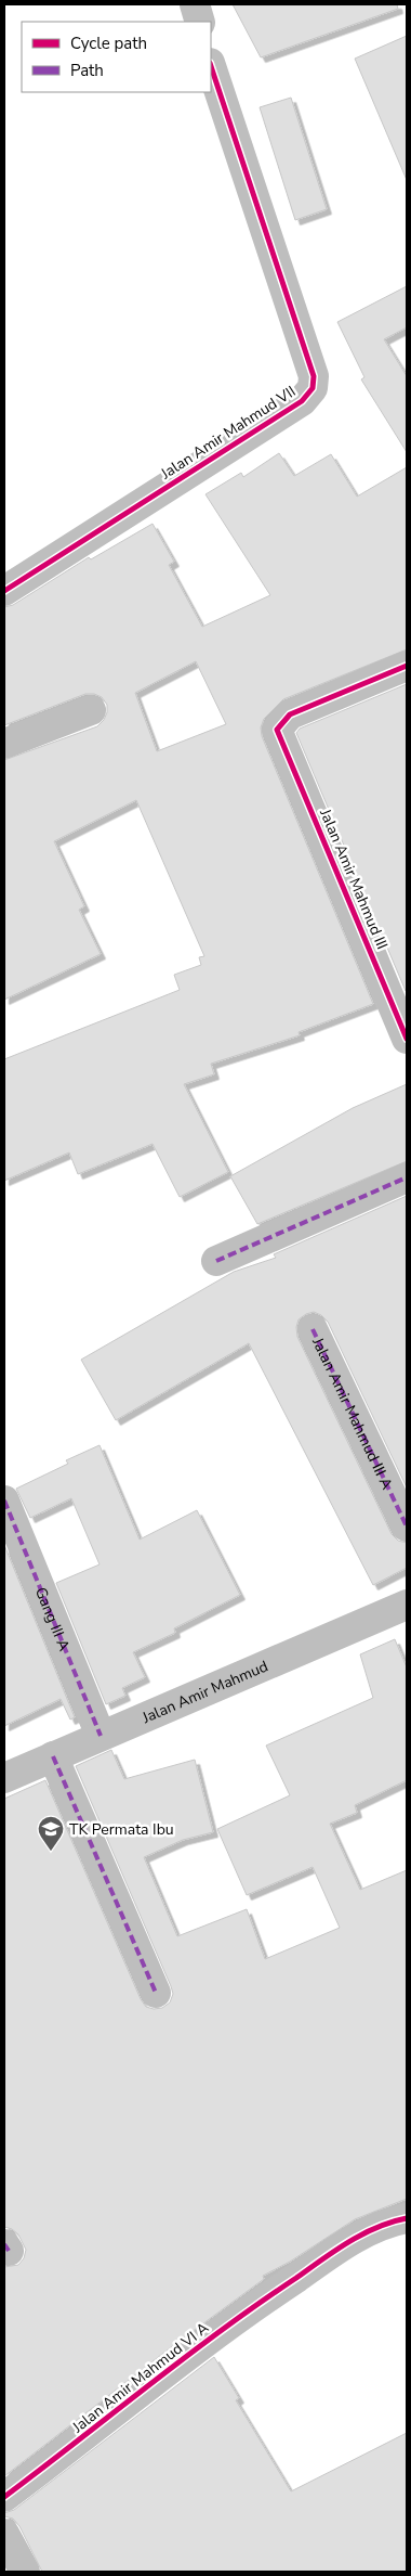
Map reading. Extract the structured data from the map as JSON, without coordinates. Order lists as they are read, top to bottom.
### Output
{
  "streets": {
    "street": [
      "Jalan Amir Mahmud VII",
      "Jalan Amir Mahmud III",
      "Jalan Amir Mahmud III A",
      "Gang III A",
      "Jalan Amir Mahmud",
      "Jalan Amir Mahmud VI A"
    ]
  },
  "crossings": [
    ["Gang III A", "Jalan Amir Mahmud"]
  ],
  "places": {
    "school or university": ["TK Permata Ibu"]
  },
  "legend": ["Cycle path", "Path"]
}
